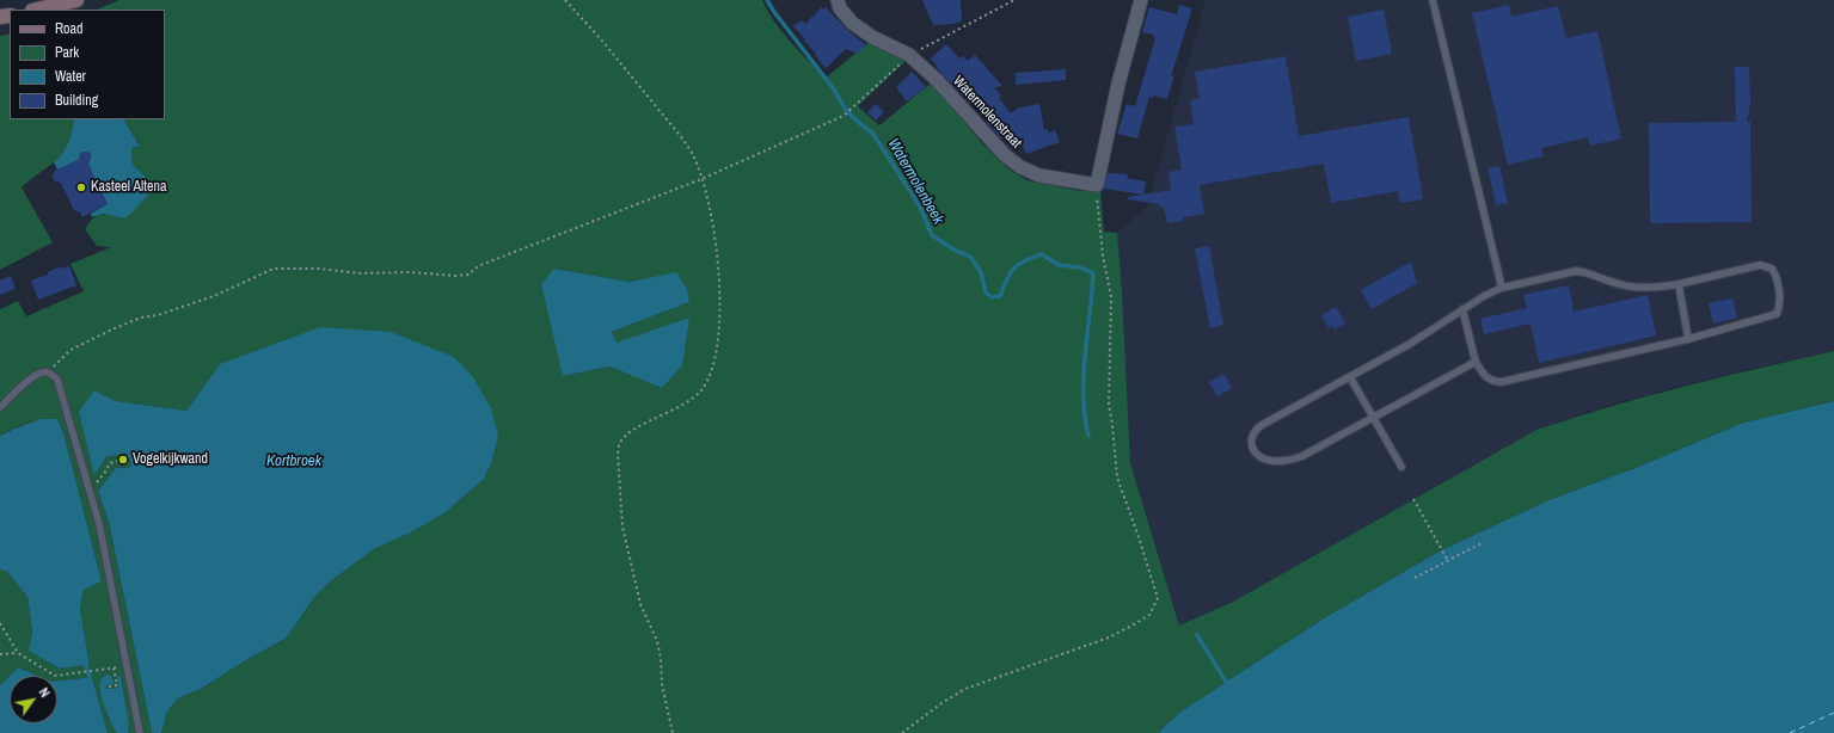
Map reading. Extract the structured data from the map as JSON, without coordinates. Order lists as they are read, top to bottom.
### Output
{
  "streets": {
    "street": ["Watermolenstraat"]
  },
  "water": ["Watermolenbeek", "Kortbroek"],
  "places": ["Kasteel Altena", "Vogelkijkwand"],
  "legend": [
    "Road",
    "Park",
    "Water",
    "Building"
  ],
  "north": "top right"
}
